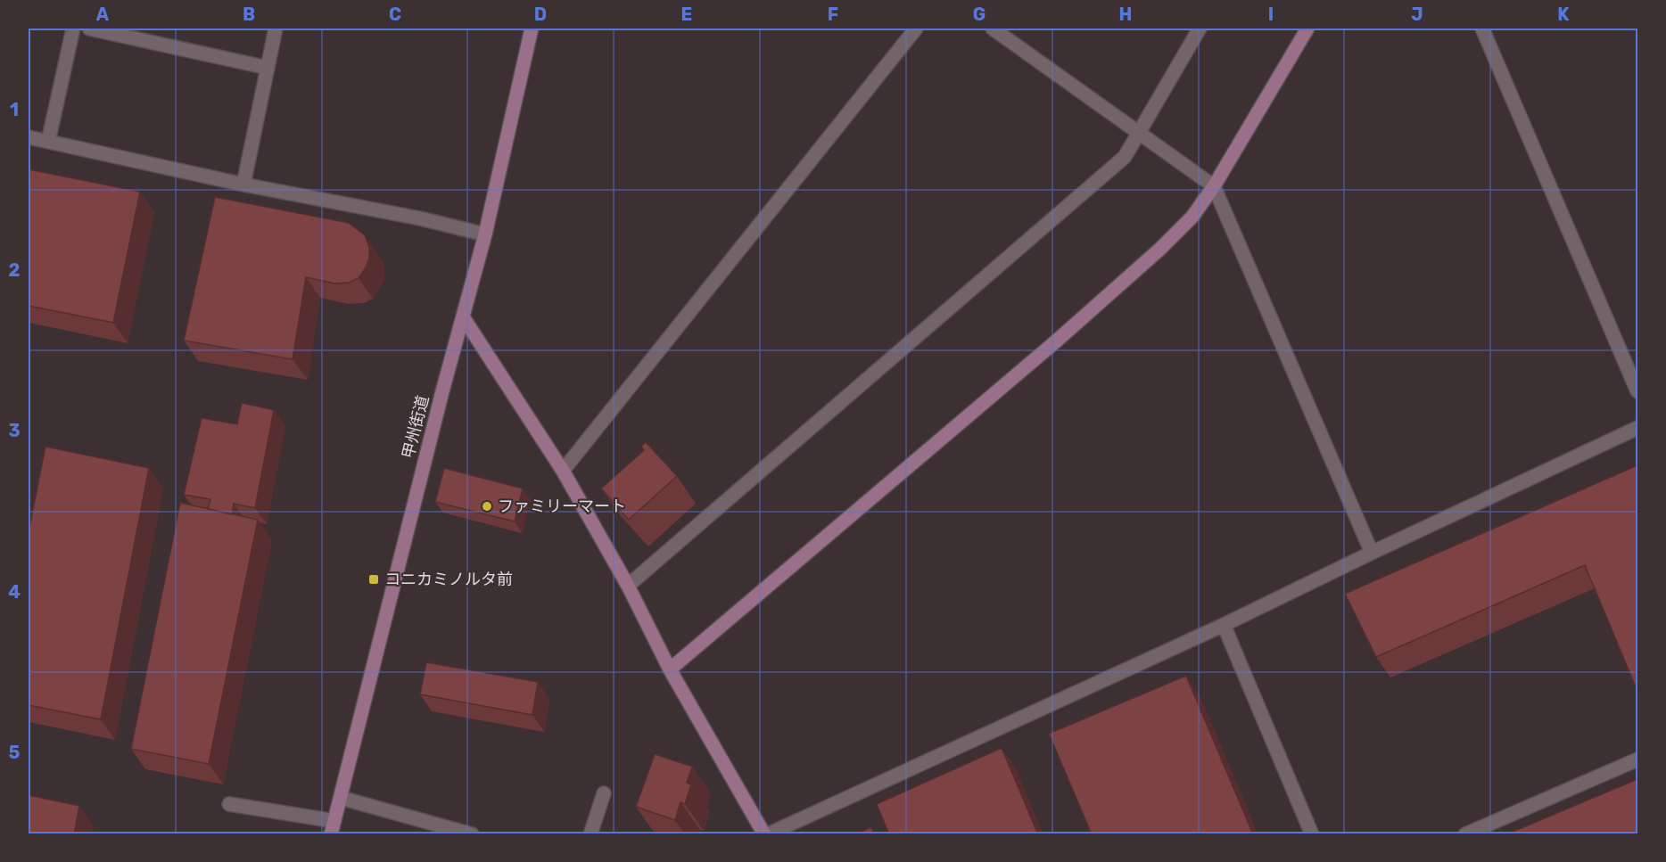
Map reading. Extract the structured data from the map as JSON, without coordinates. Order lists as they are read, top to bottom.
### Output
{
  "streets": {
    "street": ["甲州街道"]
  },
  "places": {
    "other": ["ファミリーマート"],
    "transit": ["コニカミノルタ前"]
  },
  "grid": {
    "columns": [
      "A",
      "B",
      "C",
      "D",
      "E",
      "F",
      "G",
      "H",
      "I",
      "J",
      "K"
    ],
    "rows": [
      "1",
      "2",
      "3",
      "4",
      "5"
    ]
  }
}
